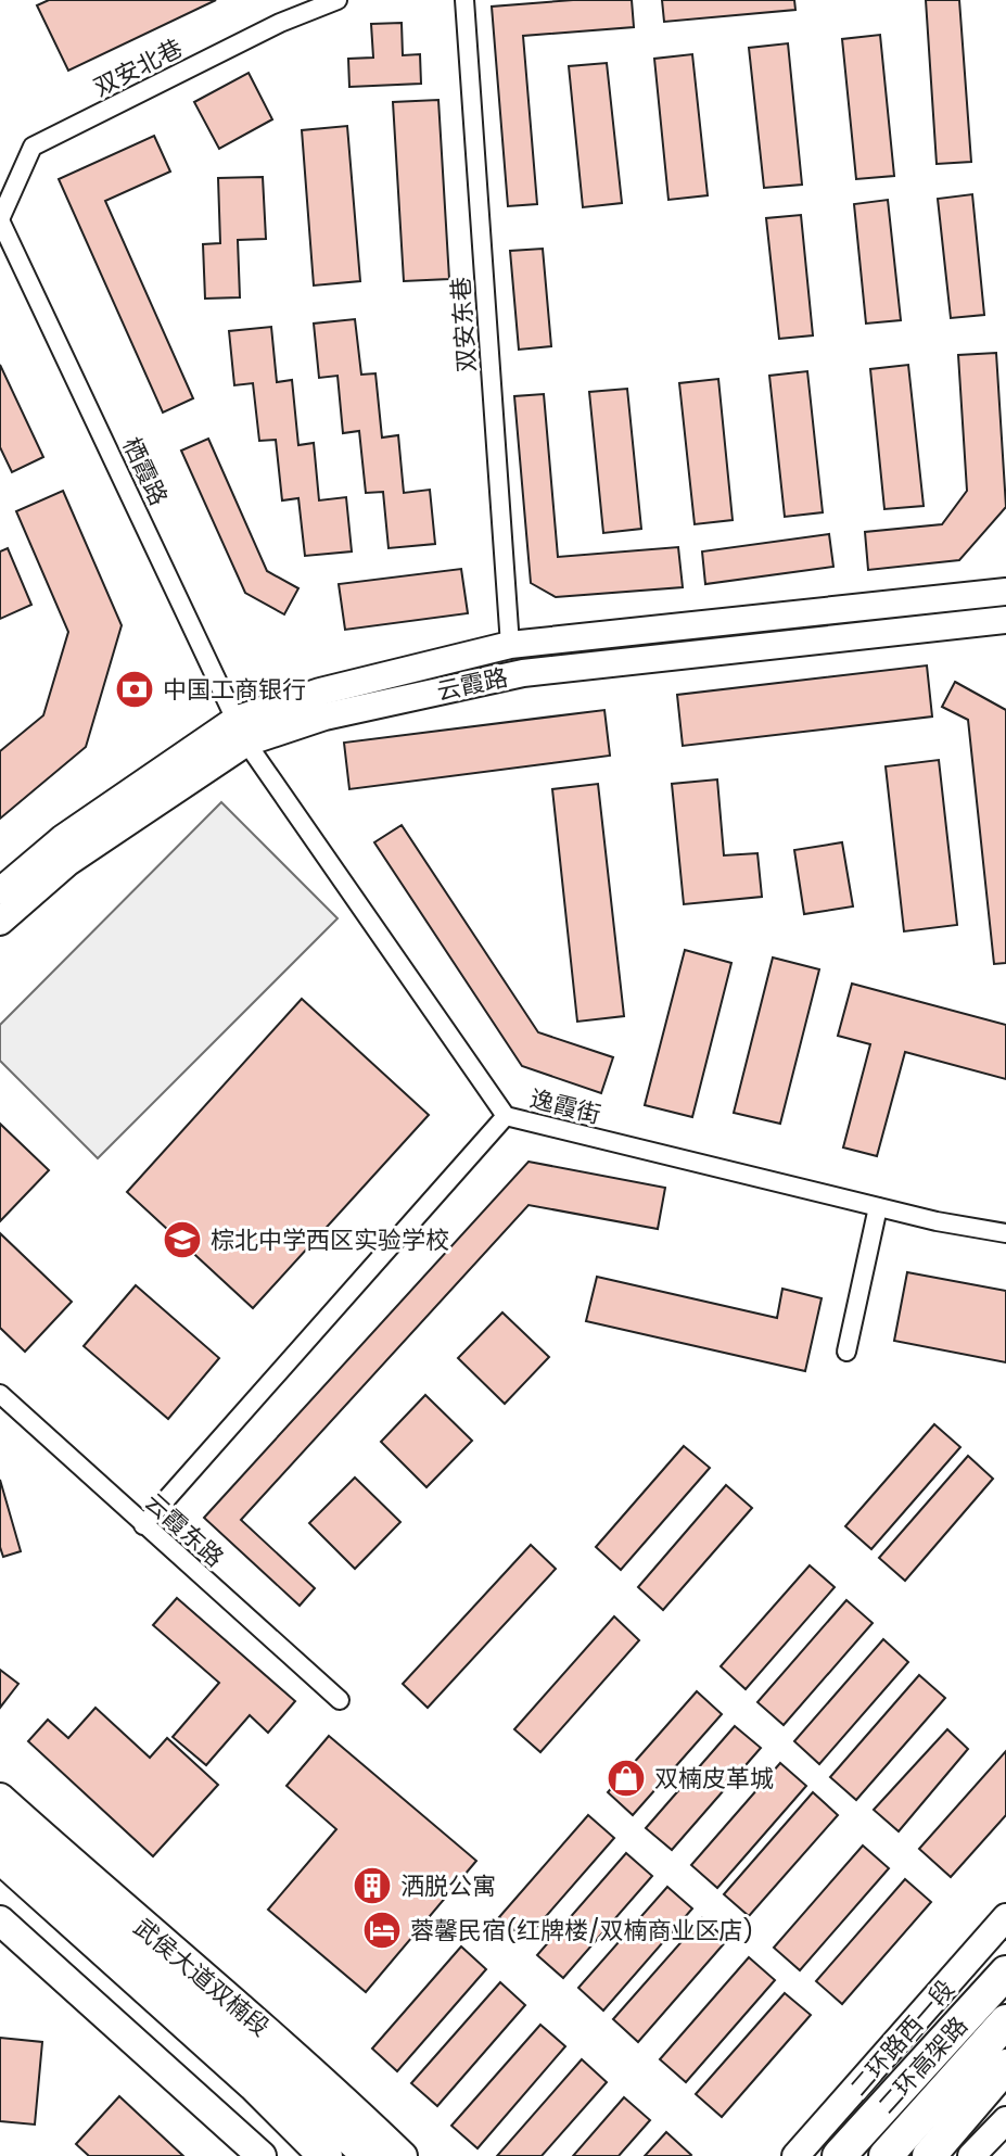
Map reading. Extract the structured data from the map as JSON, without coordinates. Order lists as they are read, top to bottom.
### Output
{
  "streets": {
    "highway": ["二环高架路"],
    "main road": ["武侯大道双楠段"],
    "street": [
      "双安北巷",
      "双安东巷",
      "栖霞路",
      "云霞路",
      "逸霞街",
      "云霞东路",
      "二环路西一段"
    ]
  },
  "crossings": [
    ["双安北巷", "栖霞路"],
    ["栖霞路", "云霞路"],
    ["栖霞路", "逸霞街"],
    ["云霞路", "逸霞街"]
  ],
  "places": {
    "bank": ["中国工商银行"],
    "school or university": ["棕北中学西区实验学校"],
    "shop": ["双楠皮革城"],
    "building": ["洒脱公寓"],
    "hotel": ["蓉馨民宿(红牌楼/双楠商业区店)"]
  }
}
